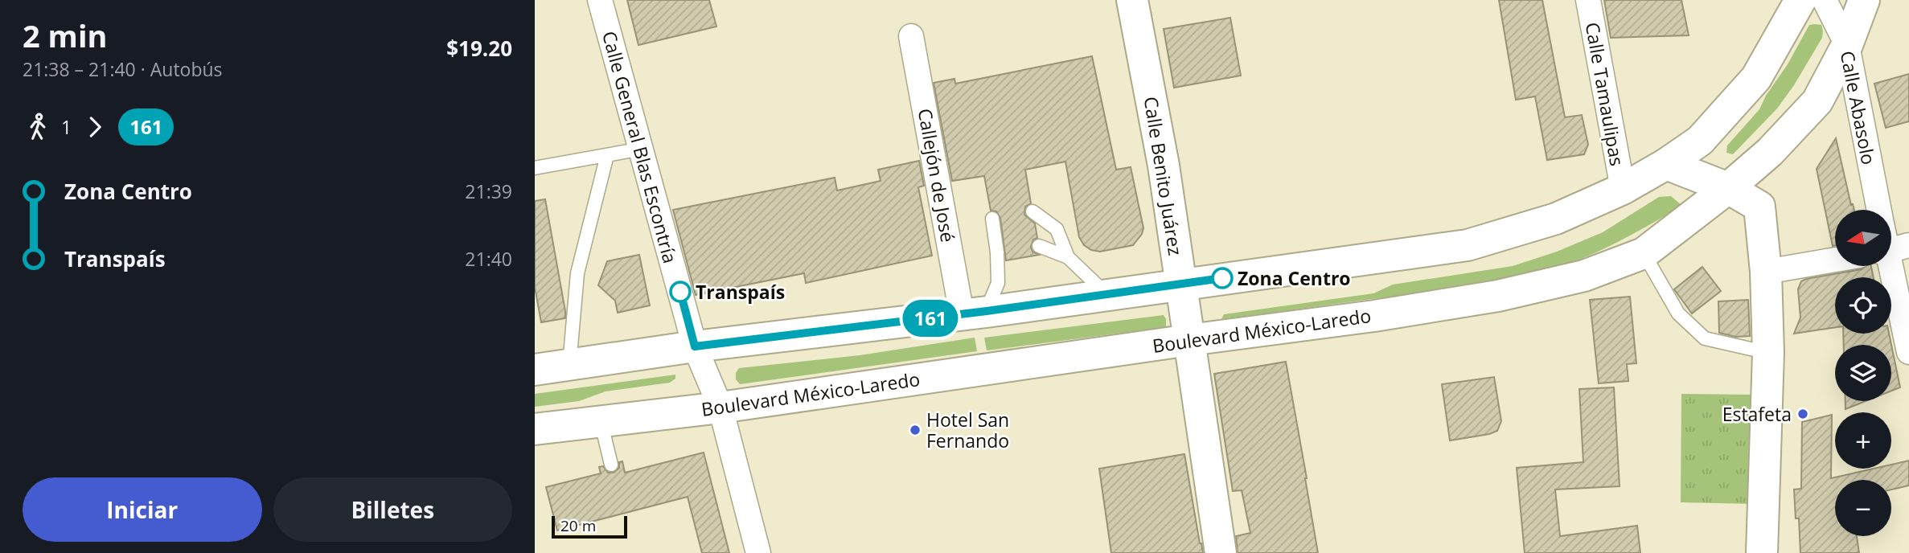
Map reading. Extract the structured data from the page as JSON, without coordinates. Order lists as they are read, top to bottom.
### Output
{
  "streets": {
    "main road": ["Calle Benito Juárez", "Boulevard México-Laredo"],
    "street": [
      "Calle Tamaulipas",
      "Calle Abasolo",
      "Calle General Blas Escontría",
      "Callejón de José"
    ]
  },
  "crossings": [
    ["Calle Abasolo", "Boulevard México-Laredo"],
    ["Calle General Blas Escontría", "Boulevard México-Laredo"],
    ["Calle Benito Juárez", "Boulevard México-Laredo"]
  ],
  "places": [
    "Zona Centro",
    "Transpaís",
    "Estafeta",
    "Hotel San Fernando"
  ],
  "lines": ["bus line 161"],
  "scale_bar": "20 m",
  "north": "left",
  "page": {
    "heading": ["2 min", "21:38 – 21:40 · Autobús", "$19.20"],
    "on_map": "161",
    "legs": ["1", "161"],
    "list": [
      {
        "name": "Zona Centro",
        "value": "21:39"
      },
      {
        "name": "Transpaís",
        "value": "21:40"
      }
    ],
    "map_buttons": ["+", "−"],
    "buttons": ["Iniciar", "Billetes"],
    "scale": "20 m"
  }
}
